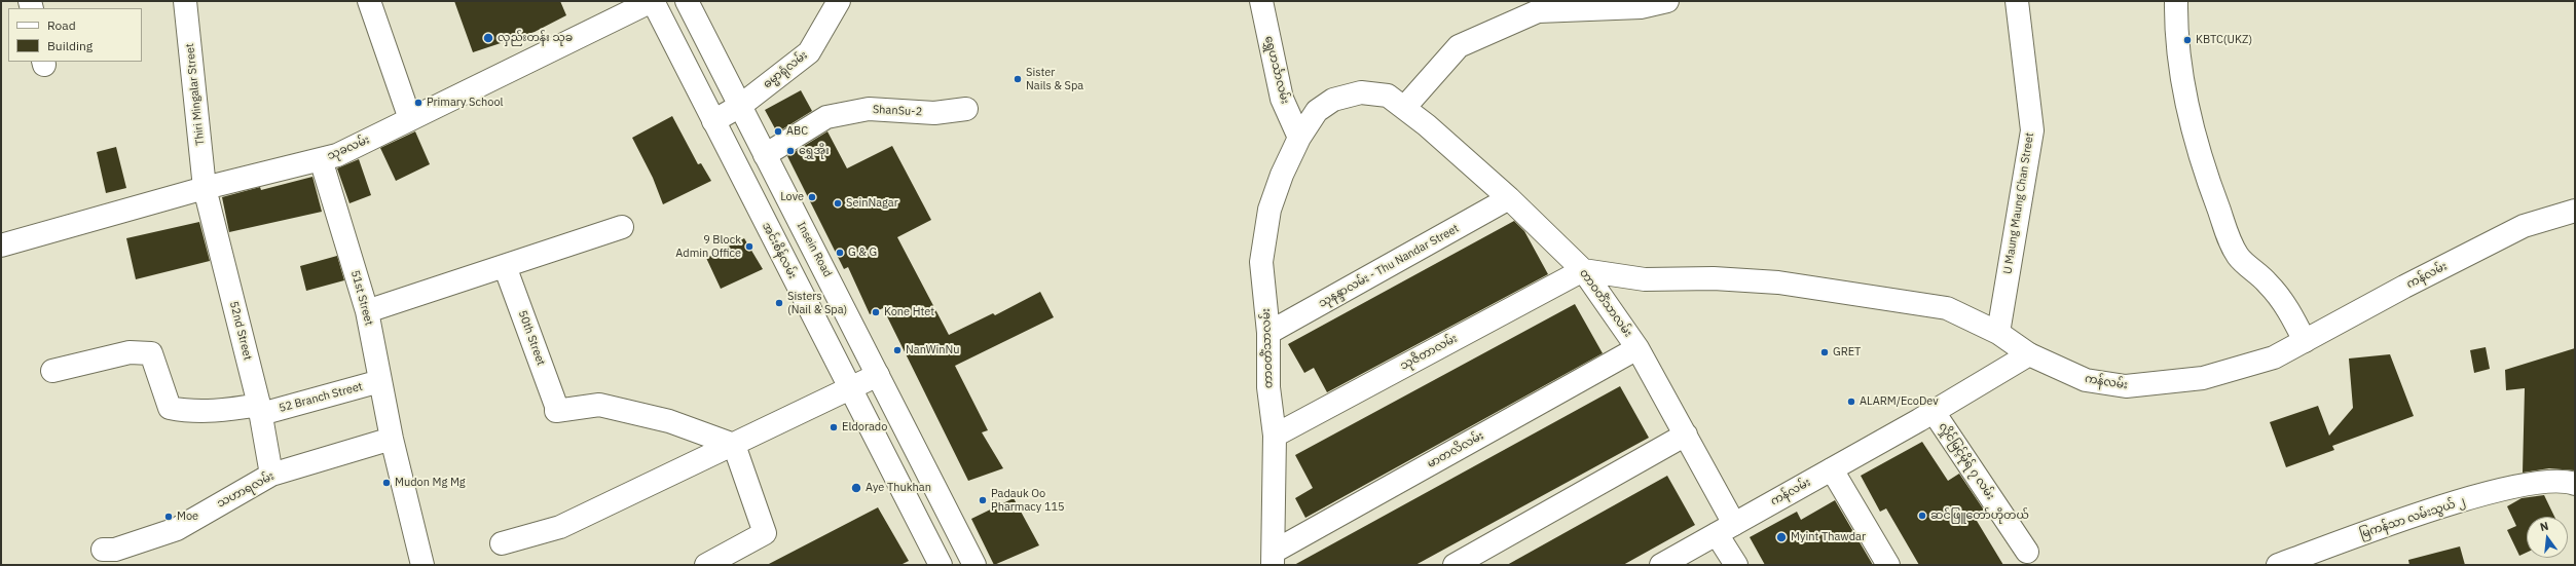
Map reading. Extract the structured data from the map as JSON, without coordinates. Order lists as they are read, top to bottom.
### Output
{
  "streets": {
    "street": [
      "ဓမ္မာရုံလမ်း",
      "ရွှေဟင်္သာလမ်း",
      "Thiri Mingalar Street",
      "ShanSu-2",
      "သုခလမ်း",
      "U Maung Maung Chan Street",
      "Insein Road",
      "အင်းစိန်လမ်း",
      "သုနန္ဒာလမ်း - Thu Nandar Street",
      "ကန်လမ်း",
      "51st Street",
      "တာဝတိံသာလမ်း",
      "52nd Street",
      "50th Street",
      "သုဇိတာလမ်း",
      "52 Branch Street",
      "မာတလိလမ်း",
      "လှိုင်မြင့်မိုရ် ၇ လမ်း",
      "သဟာရလမ်း",
      "မြကန်သာ လမ်းသွယ် ၂"
    ]
  },
  "crossings": [
    ["ဓမ္မာရုံလမ်း", "Insein Road"],
    ["ဓမ္မာရုံလမ်း", "အင်းစိန်လမ်း"],
    ["ရွှေဟင်္သာလမ်း", "တာဝတိံသာလမ်း"],
    ["Thiri Mingalar Street", "သုခလမ်း"],
    ["Thiri Mingalar Street", "52nd Street"],
    ["ShanSu-2", "Insein Road"],
    ["သုခလမ်း", "အင်းစိန်လမ်း"],
    ["သုခလမ်း", "51st Street"],
    ["သုခလမ်း", "52nd Street"],
    ["သုနန္ဒာလမ်း - Thu Nandar Street", "တာဝတိံသာလမ်း"],
    ["ကန်လမ်း", "တာဝတိံသာလမ်း"],
    ["ကန်လမ်း", "လှိုင်မြင့်မိုရ် ၇ လမ်း"],
    ["51st Street", "52 Branch Street"],
    ["51st Street", "သဟာရလမ်း"],
    ["တာဝတိံသာလမ်း", "သုဇိတာလမ်း"],
    ["တာဝတိံသာလမ်း", "မာတလိလမ်း"],
    ["52nd Street", "52 Branch Street"],
    ["52nd Street", "သဟာရလမ်း"]
  ],
  "places": [
    "လှည်းတန်း သုခ",
    "KBTC(UKZ)",
    "Sister Nails & Spa",
    "Primary School",
    "ABC",
    "ရွှေအိုး",
    "Love",
    "SeinNagar",
    "9 Block Admin Office",
    "G & G",
    "Sisters (Nail & Spa)",
    "Kone Htet",
    "NanWinNu",
    "GRET",
    "ALARM/EcoDev",
    "Eldorado",
    "Mudon Mg Mg",
    "Aye Thukhan",
    "Padauk Oo Pharmacy 115",
    "ဆင်ဖြူတော်ဟိုတယ်",
    "Moe",
    "Myint Thawdar"
  ],
  "legend": ["Road", "Building"],
  "north": "top"
}
